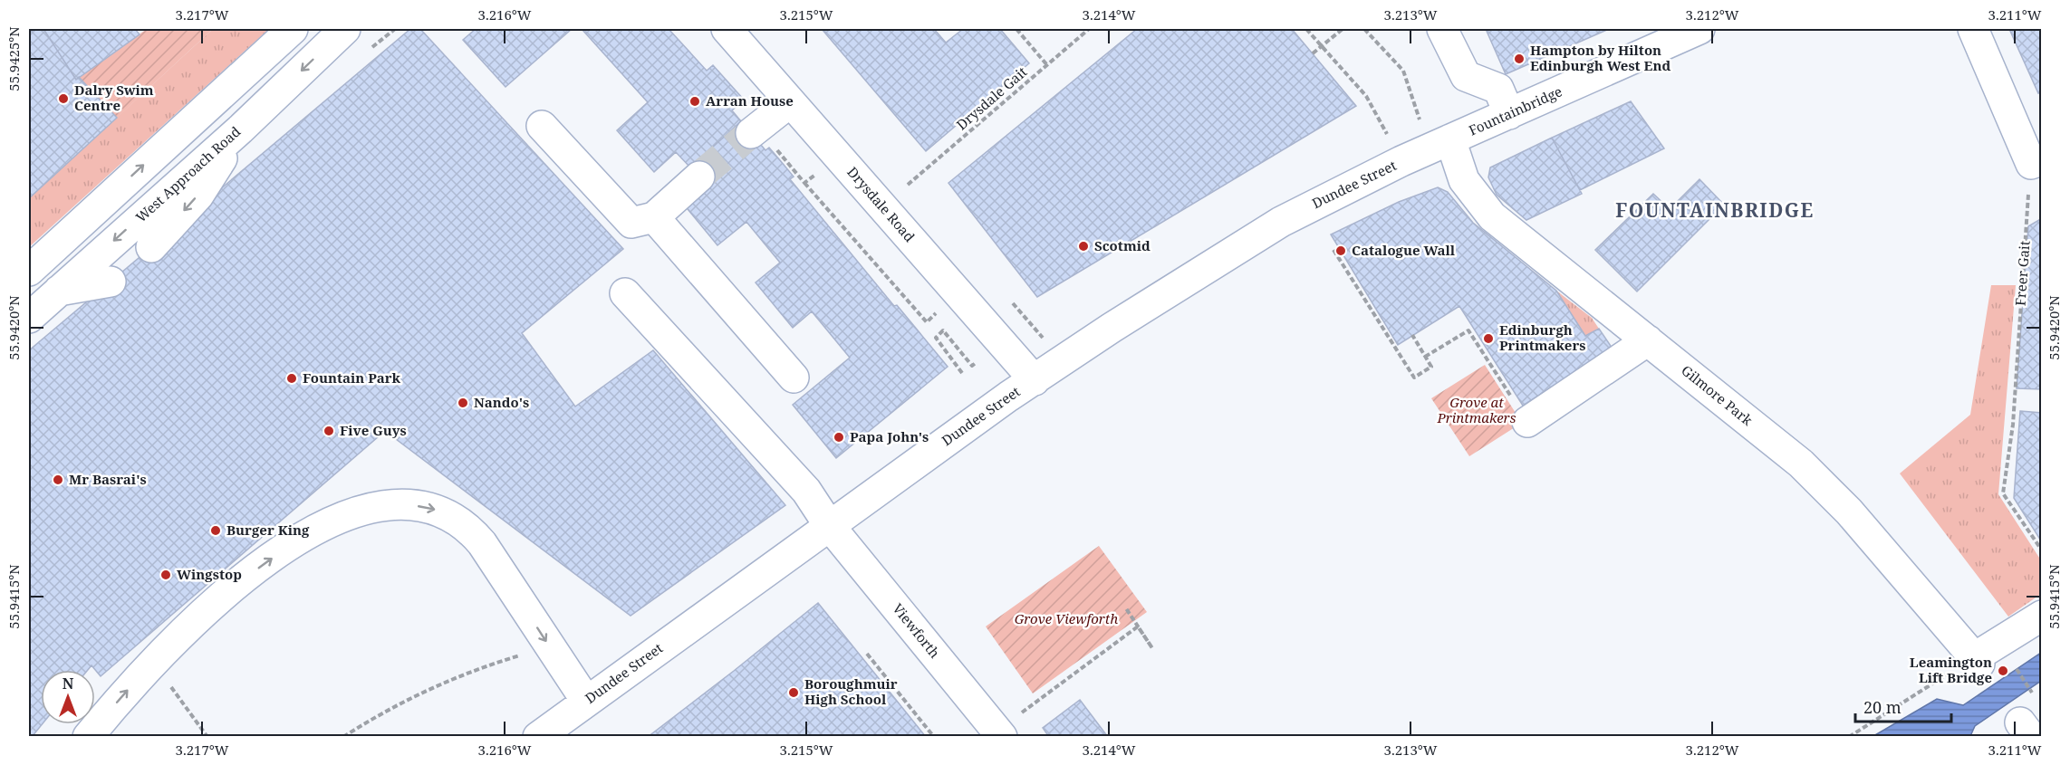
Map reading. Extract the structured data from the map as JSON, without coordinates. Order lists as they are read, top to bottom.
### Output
{
  "streets": {
    "street": [
      "Fountainbridge",
      "West Approach Road",
      "Dundee Street",
      "Drysdale Road",
      "Gilmore Park",
      "Viewforth"
    ],
    "path": ["Drysdale Gait", "Freer Gait"]
  },
  "crossings": [
    ["Fountainbridge", "Dundee Street"],
    ["Fountainbridge", "Gilmore Park"],
    ["Dundee Street", "Drysdale Road"],
    ["Dundee Street", "Gilmore Park"],
    ["Dundee Street", "Viewforth"]
  ],
  "districts": ["FOUNTAINBRIDGE"],
  "parks": ["Grove at Printmakers", "Grove Viewforth"],
  "places": [
    "Hampton by Hilton Edinburgh West End",
    "Dalry Swim Centre",
    "Arran House",
    "Scotmid",
    "Catalogue Wall",
    "Edinburgh Printmakers",
    "Fountain Park",
    "Nando's",
    "Five Guys",
    "Papa John's",
    "Mr Basrai's",
    "Burger King",
    "Wingstop",
    "Leamington Lift Bridge",
    "Boroughmuir High School"
  ],
  "scale_bar": "20 m",
  "north": "top",
  "coordinates": [
    "3.217°W",
    "3.216°W",
    "3.215°W",
    "3.214°W",
    "3.213°W",
    "3.212°W",
    "3.211°W",
    "55.9425°N",
    "55.9420°N",
    "55.9415°N"
  ]
}
